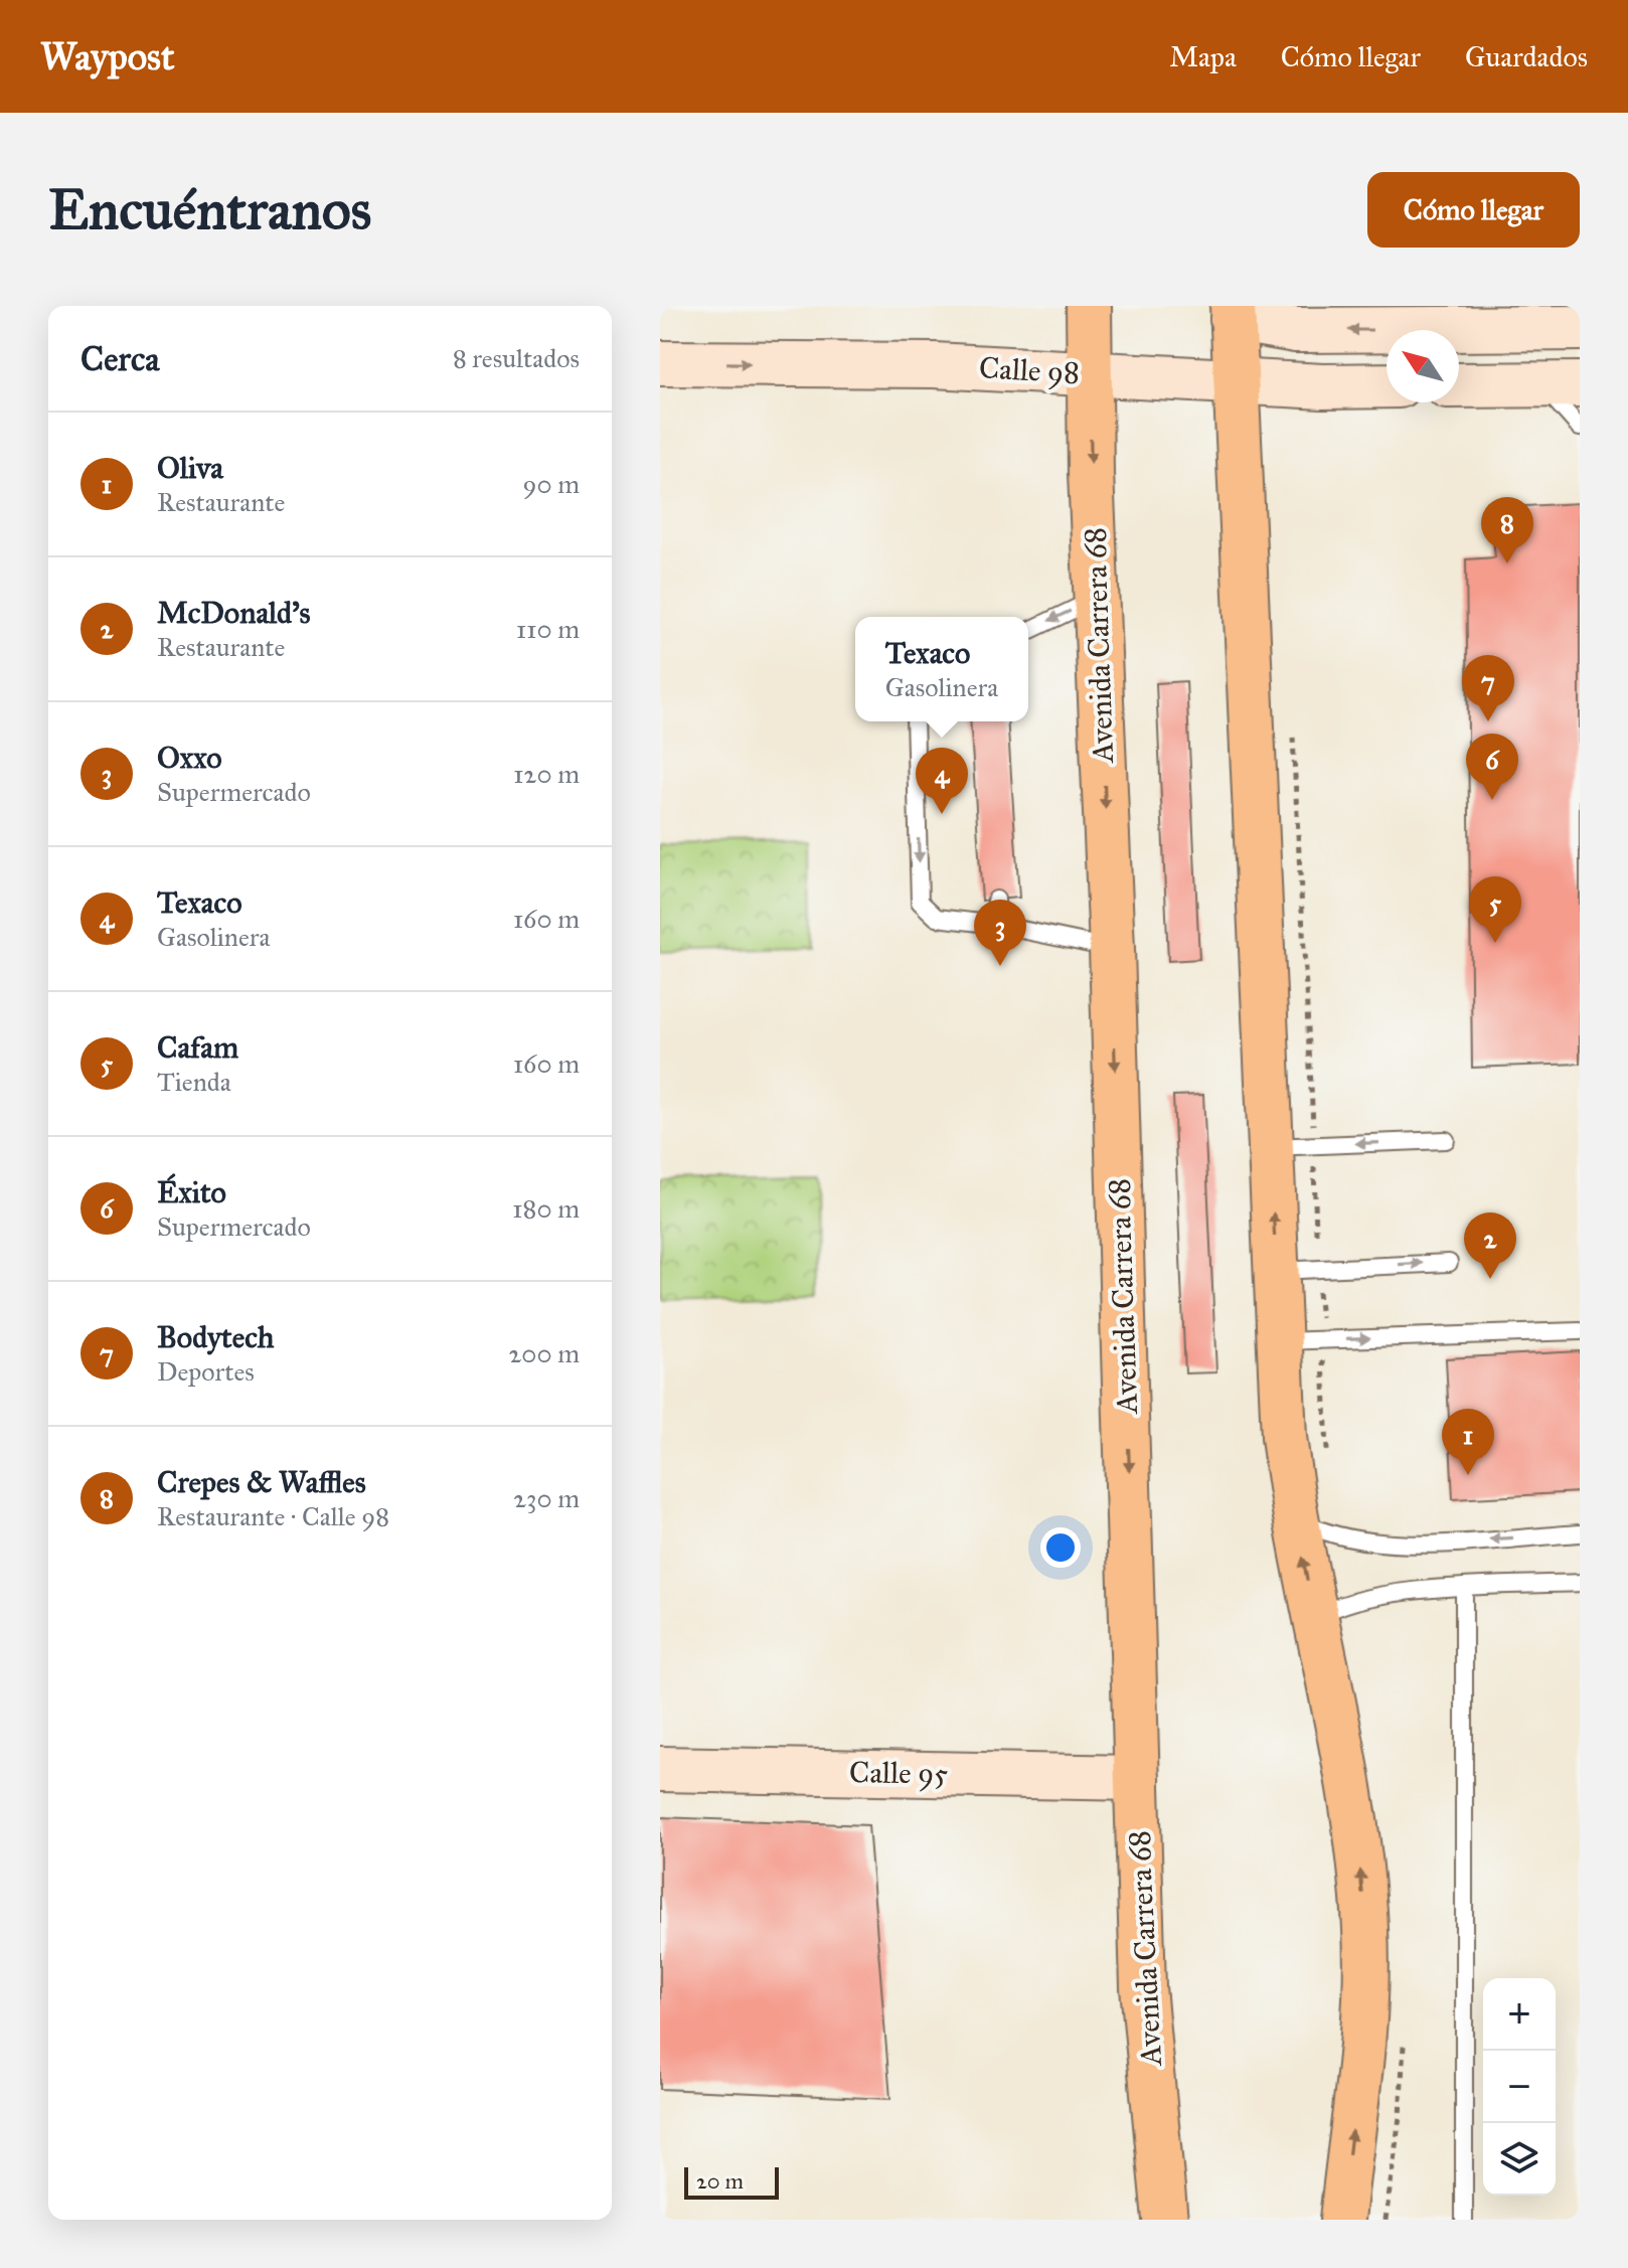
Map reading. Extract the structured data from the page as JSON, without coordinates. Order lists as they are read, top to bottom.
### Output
{
  "streets": {
    "main road": ["Avenida Carrera 68"],
    "street": ["Calle 98", "Calle 95"]
  },
  "crossings": [
    ["Calle 98", "Avenida Carrera 68"],
    ["Avenida Carrera 68", "Calle 95"]
  ],
  "one_way": ["Calle 98"],
  "scale_bar": "20 m",
  "north": "top left",
  "page": {
    "header": "Waypost",
    "nav": ["Mapa", "Cómo llegar", "Guardados"],
    "buttons": "Cómo llegar",
    "title": "Encuéntranos",
    "heading": ["Cerca", "8 resultados"],
    "list": [
      {
        "mark": "1",
        "name": "Oliva",
        "note": "Restaurante",
        "value": "90 m"
      },
      {
        "mark": "2",
        "name": "McDonald's",
        "note": "Restaurante",
        "value": "110 m"
      },
      {
        "mark": "3",
        "name": "Oxxo",
        "note": "Supermercado",
        "value": "120 m"
      },
      {
        "mark": "4",
        "name": "Texaco",
        "note": "Gasolinera",
        "value": "160 m"
      },
      {
        "mark": "5",
        "name": "Cafam",
        "note": "Tienda",
        "value": "160 m"
      },
      {
        "mark": "6",
        "name": "Éxito",
        "note": "Supermercado",
        "value": "180 m"
      },
      {
        "mark": "7",
        "name": "Bodytech",
        "note": "Deportes",
        "value": "200 m"
      },
      {
        "mark": "8",
        "name": "Crepes & Waffles",
        "note": "Restaurante · Calle 98",
        "value": "230 m"
      }
    ],
    "pins": [
      "8",
      "7",
      "6",
      "4",
      "5",
      "3",
      "2",
      "1"
    ],
    "popup": ["Texaco", "Gasolinera"],
    "map_buttons": ["+", "−"],
    "scale": "20 m"
  }
}
